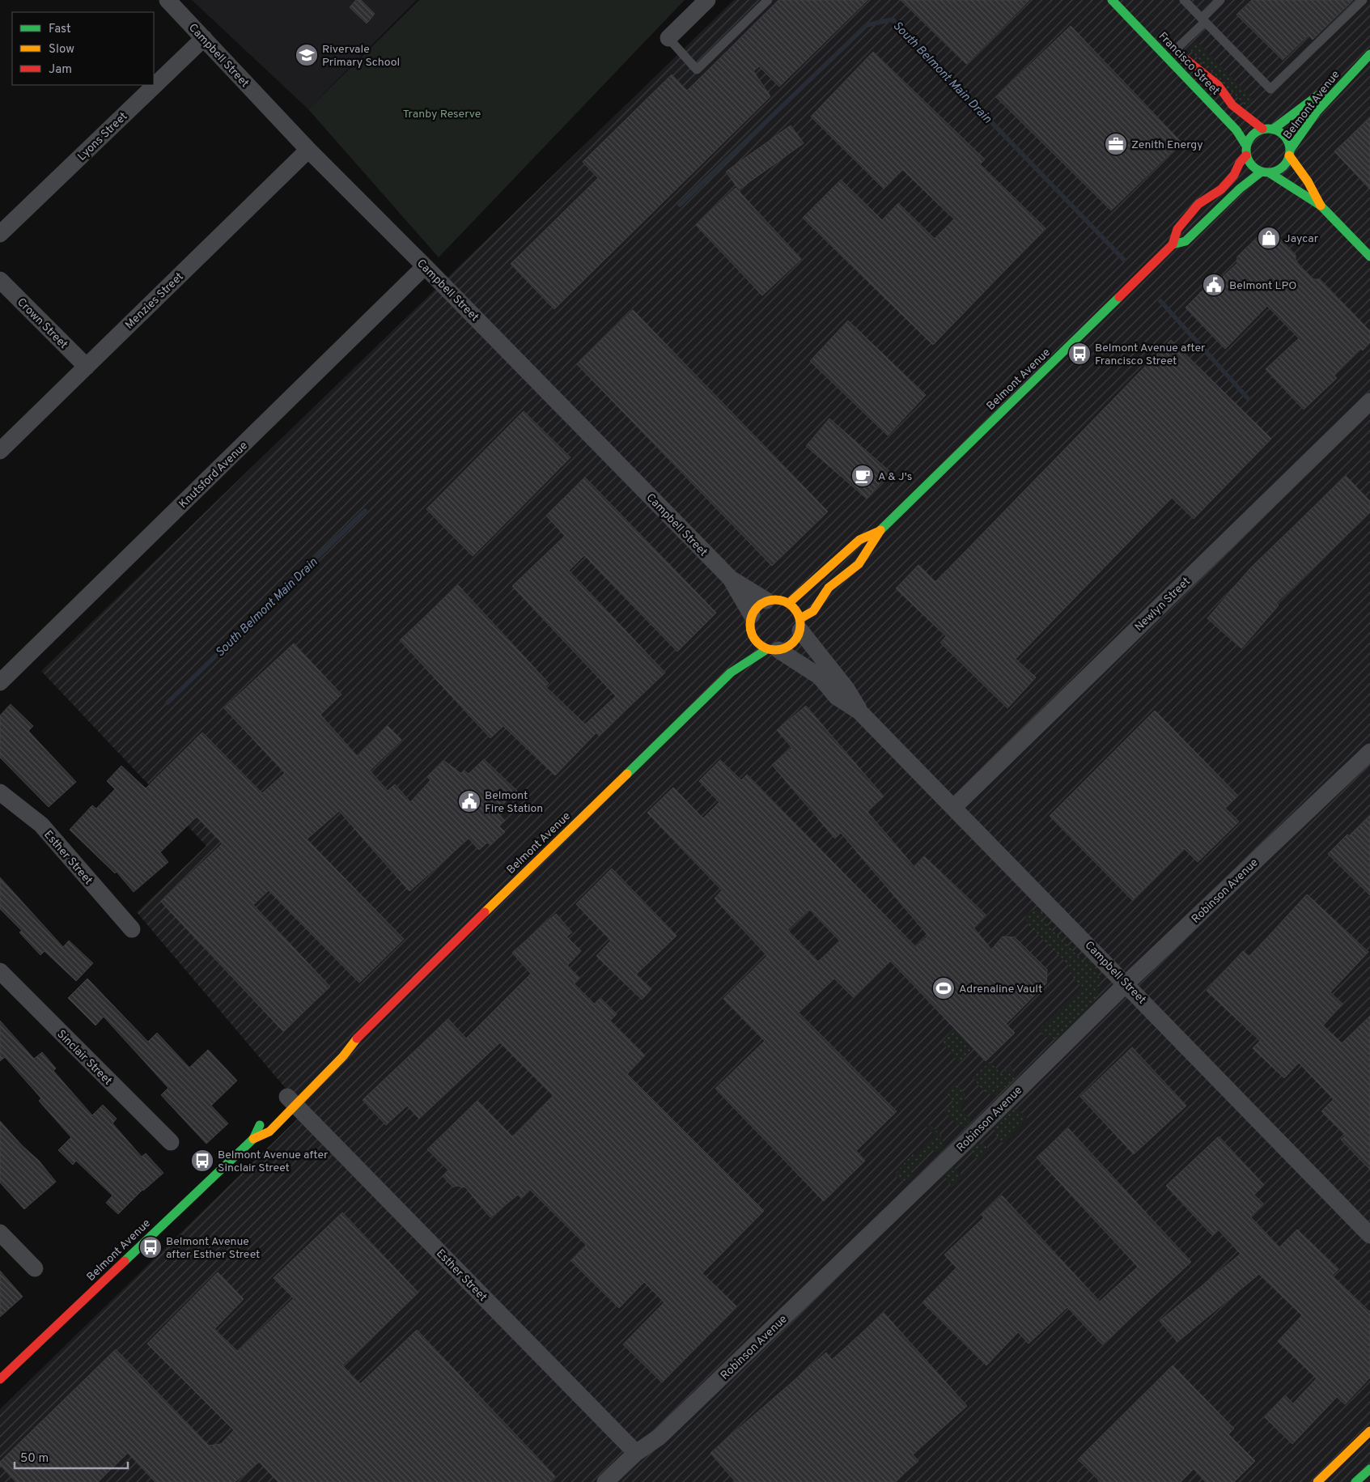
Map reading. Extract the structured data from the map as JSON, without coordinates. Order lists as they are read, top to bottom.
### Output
{
  "streets": {
    "main road": ["Francisco Street", "Belmont Avenue"],
    "street": [
      "Campbell Street",
      "Lyons Street",
      "Menzies Street",
      "Crown Street",
      "Knutsford Avenue",
      "Newlyn Street",
      "Esther Street",
      "Robinson Avenue",
      "Sinclair Street"
    ]
  },
  "crossings": [
    ["Campbell Street", "Belmont Avenue"],
    ["Campbell Street", "Lyons Street"],
    ["Campbell Street", "Menzies Street"],
    ["Campbell Street", "Knutsford Avenue"],
    ["Campbell Street", "Newlyn Street"],
    ["Campbell Street", "Robinson Avenue"],
    ["Francisco Street", "Belmont Avenue"],
    ["Belmont Avenue", "Esther Street"],
    ["Menzies Street", "Crown Street"],
    ["Esther Street", "Robinson Avenue"]
  ],
  "water": ["South Belmont Main Drain"],
  "parks": ["Tranby Reserve"],
  "places": {
    "school or university": ["Rivervale Primary School"],
    "office": ["Zenith Energy"],
    "shop": ["Jaycar"],
    "public building": ["Belmont LPO", "Belmont Fire Station"],
    "bus stop": ["Belmont Avenue after Francisco Street", "Belmont Avenue after Sinclair Street", "Belmont Avenue after Esther Street"],
    "cafe": ["A & J's"],
    "sports": ["Adrenaline Vault"]
  },
  "legend": ["Fast", "Slow", "Jam"],
  "scale_bar": "50 m"
}
